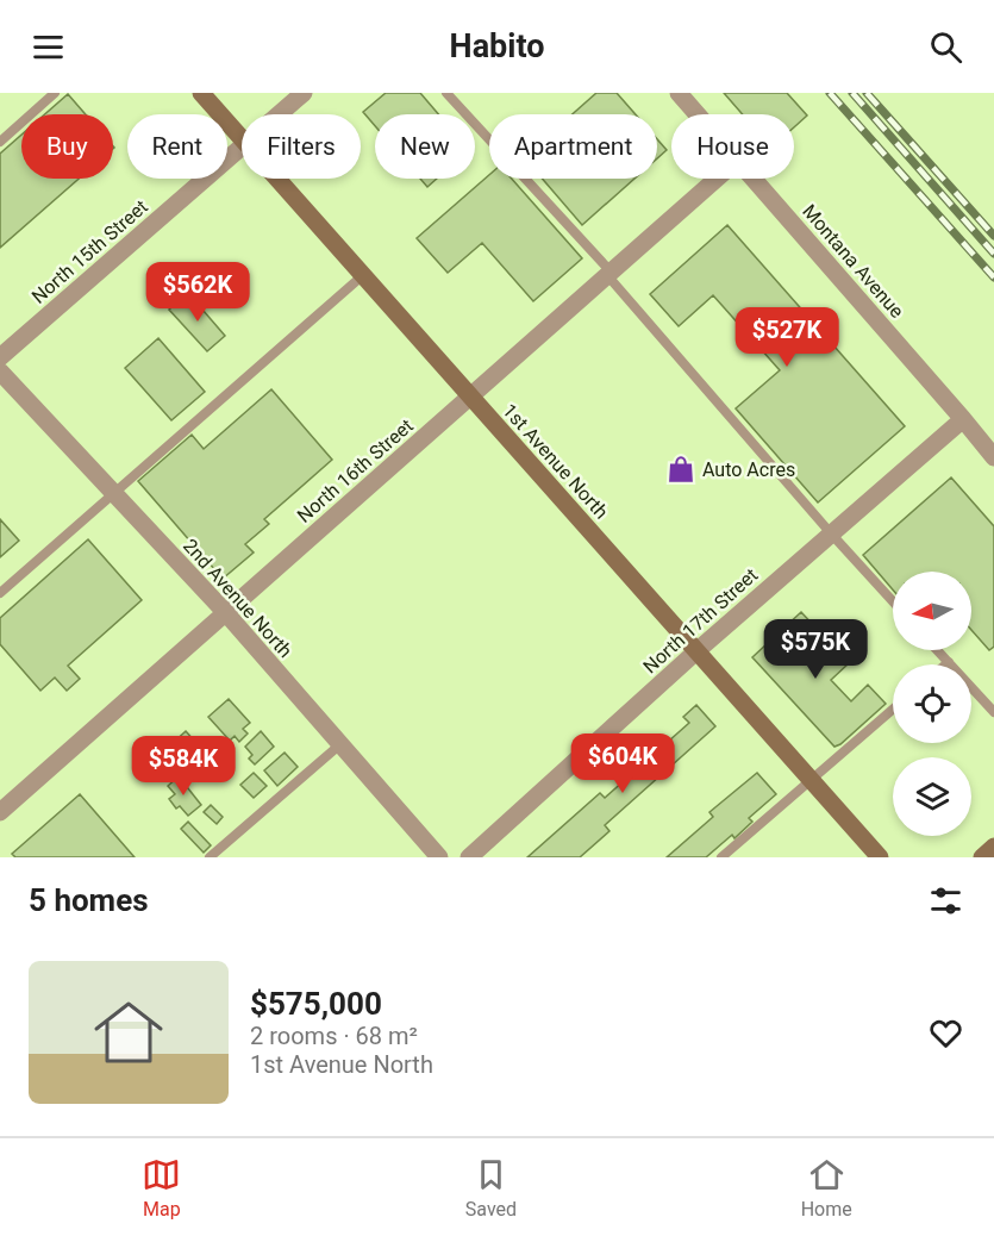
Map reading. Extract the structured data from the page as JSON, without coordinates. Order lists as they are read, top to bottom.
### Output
{
  "streets": {
    "main road": ["1st Avenue North"],
    "street": [
      "North 15th Street",
      "Montana Avenue",
      "North 16th Street",
      "2nd Avenue North",
      "North 17th Street"
    ]
  },
  "crossings": [
    ["Montana Avenue", "North 17th Street"],
    ["1st Avenue North", "North 16th Street"],
    ["1st Avenue North", "North 17th Street"],
    ["North 16th Street", "2nd Avenue North"]
  ],
  "places": {
    "shop": ["Auto Acres"]
  },
  "north": "left",
  "page": {
    "header": "Habito",
    "chip": [
      "Buy",
      "Rent",
      "Filters",
      "New",
      "Apartment",
      "House"
    ],
    "price": [
      "$562K",
      "$527K",
      "$575K",
      "$604K",
      "$584K"
    ],
    "heading": "5 homes",
    "list": [
      {
        "name": "$575,000",
        "note": "2 rooms · 68 m² · 1st Avenue North"
      }
    ],
    "tabs": ["Map", "Saved", "Home"]
  }
}
